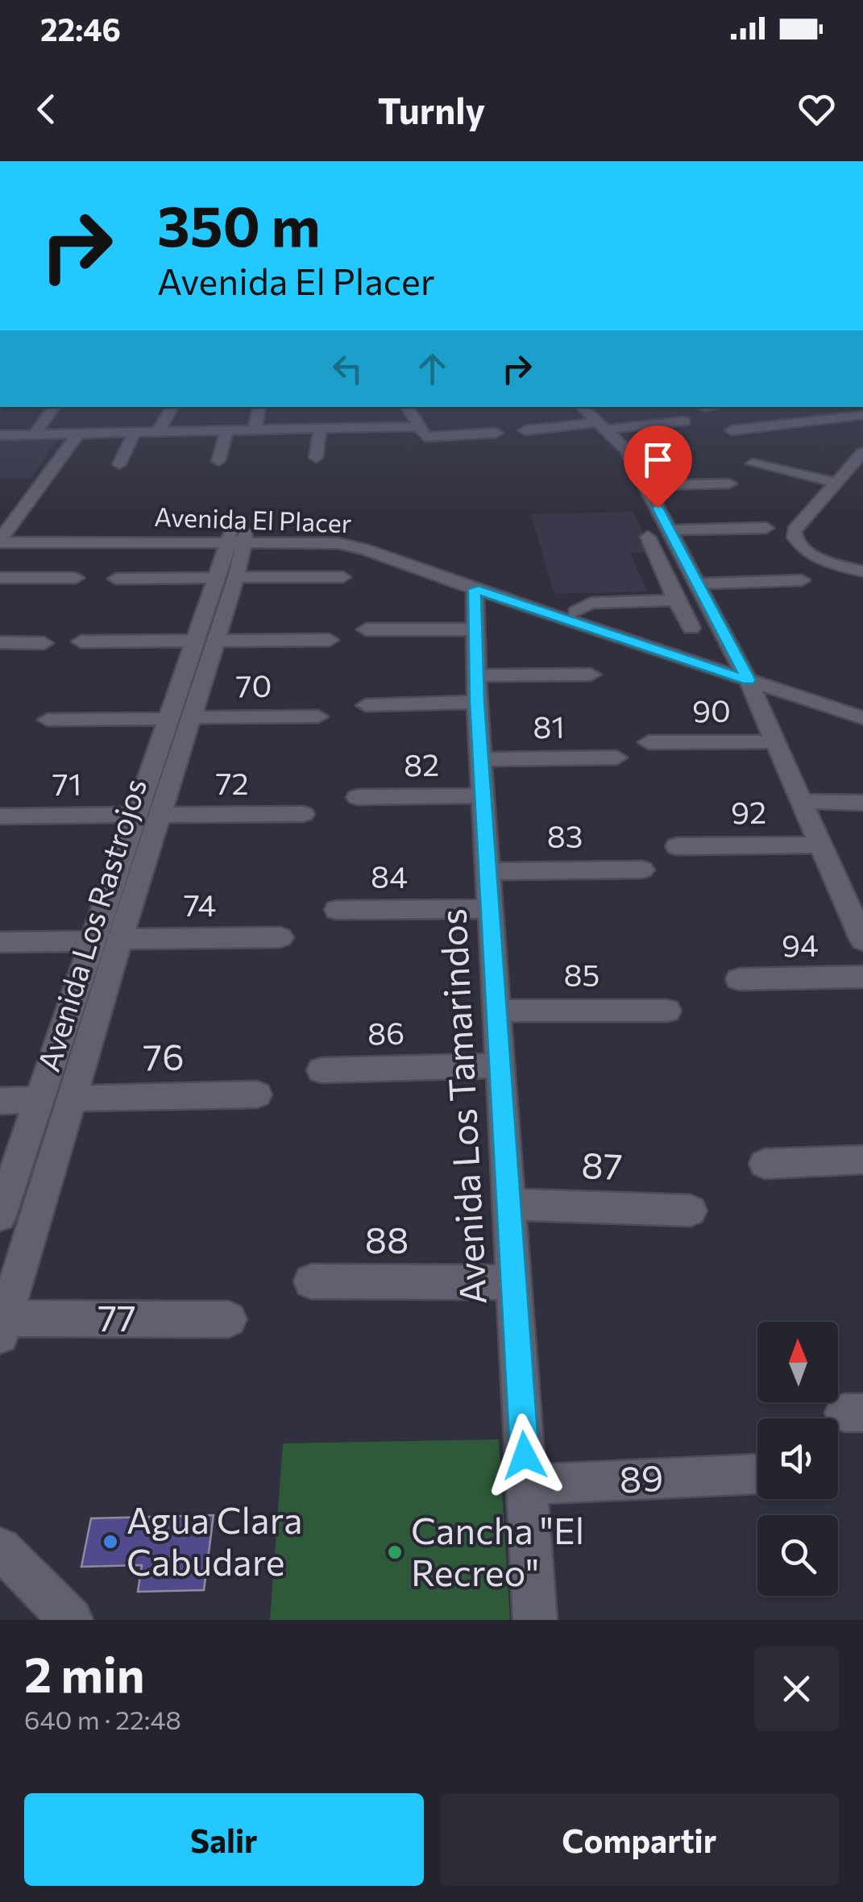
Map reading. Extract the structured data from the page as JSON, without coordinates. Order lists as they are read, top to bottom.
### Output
{
  "streets": {
    "street": [
      "Avenida El Placer",
      "70",
      "90",
      "81",
      "82",
      "72",
      "71",
      "92",
      "83",
      "84",
      "74",
      "Avenida Los Rastrojos",
      "94",
      "85",
      "86",
      "76",
      "Avenida Los Tamarindos",
      "87",
      "88",
      "77",
      "89"
    ]
  },
  "crossings": [
    ["Avenida El Placer", "Avenida Los Rastrojos"],
    ["Avenida El Placer", "Avenida Los Tamarindos"],
    ["70", "Avenida Los Rastrojos"],
    ["81", "Avenida Los Tamarindos"],
    ["82", "Avenida Los Tamarindos"],
    ["72", "Avenida Los Rastrojos"],
    ["71", "Avenida Los Rastrojos"],
    ["83", "Avenida Los Tamarindos"],
    ["84", "Avenida Los Tamarindos"],
    ["74", "Avenida Los Rastrojos"],
    ["Avenida Los Rastrojos", "76"],
    ["Avenida Los Rastrojos", "77"],
    ["85", "Avenida Los Tamarindos"],
    ["86", "Avenida Los Tamarindos"],
    ["Avenida Los Tamarindos", "87"],
    ["Avenida Los Tamarindos", "88"],
    ["Avenida Los Tamarindos", "89"]
  ],
  "places": ["Agua Clara Cabudare", "Cancha \"El Recreo\""],
  "north": "top",
  "page": {
    "status": "22:46",
    "header": "Turnly",
    "turn": ["350 m", "Avenida El Placer"],
    "heading": ["2 min", "640 m · 22:48"],
    "buttons": ["Salir", "Compartir"]
  }
}
